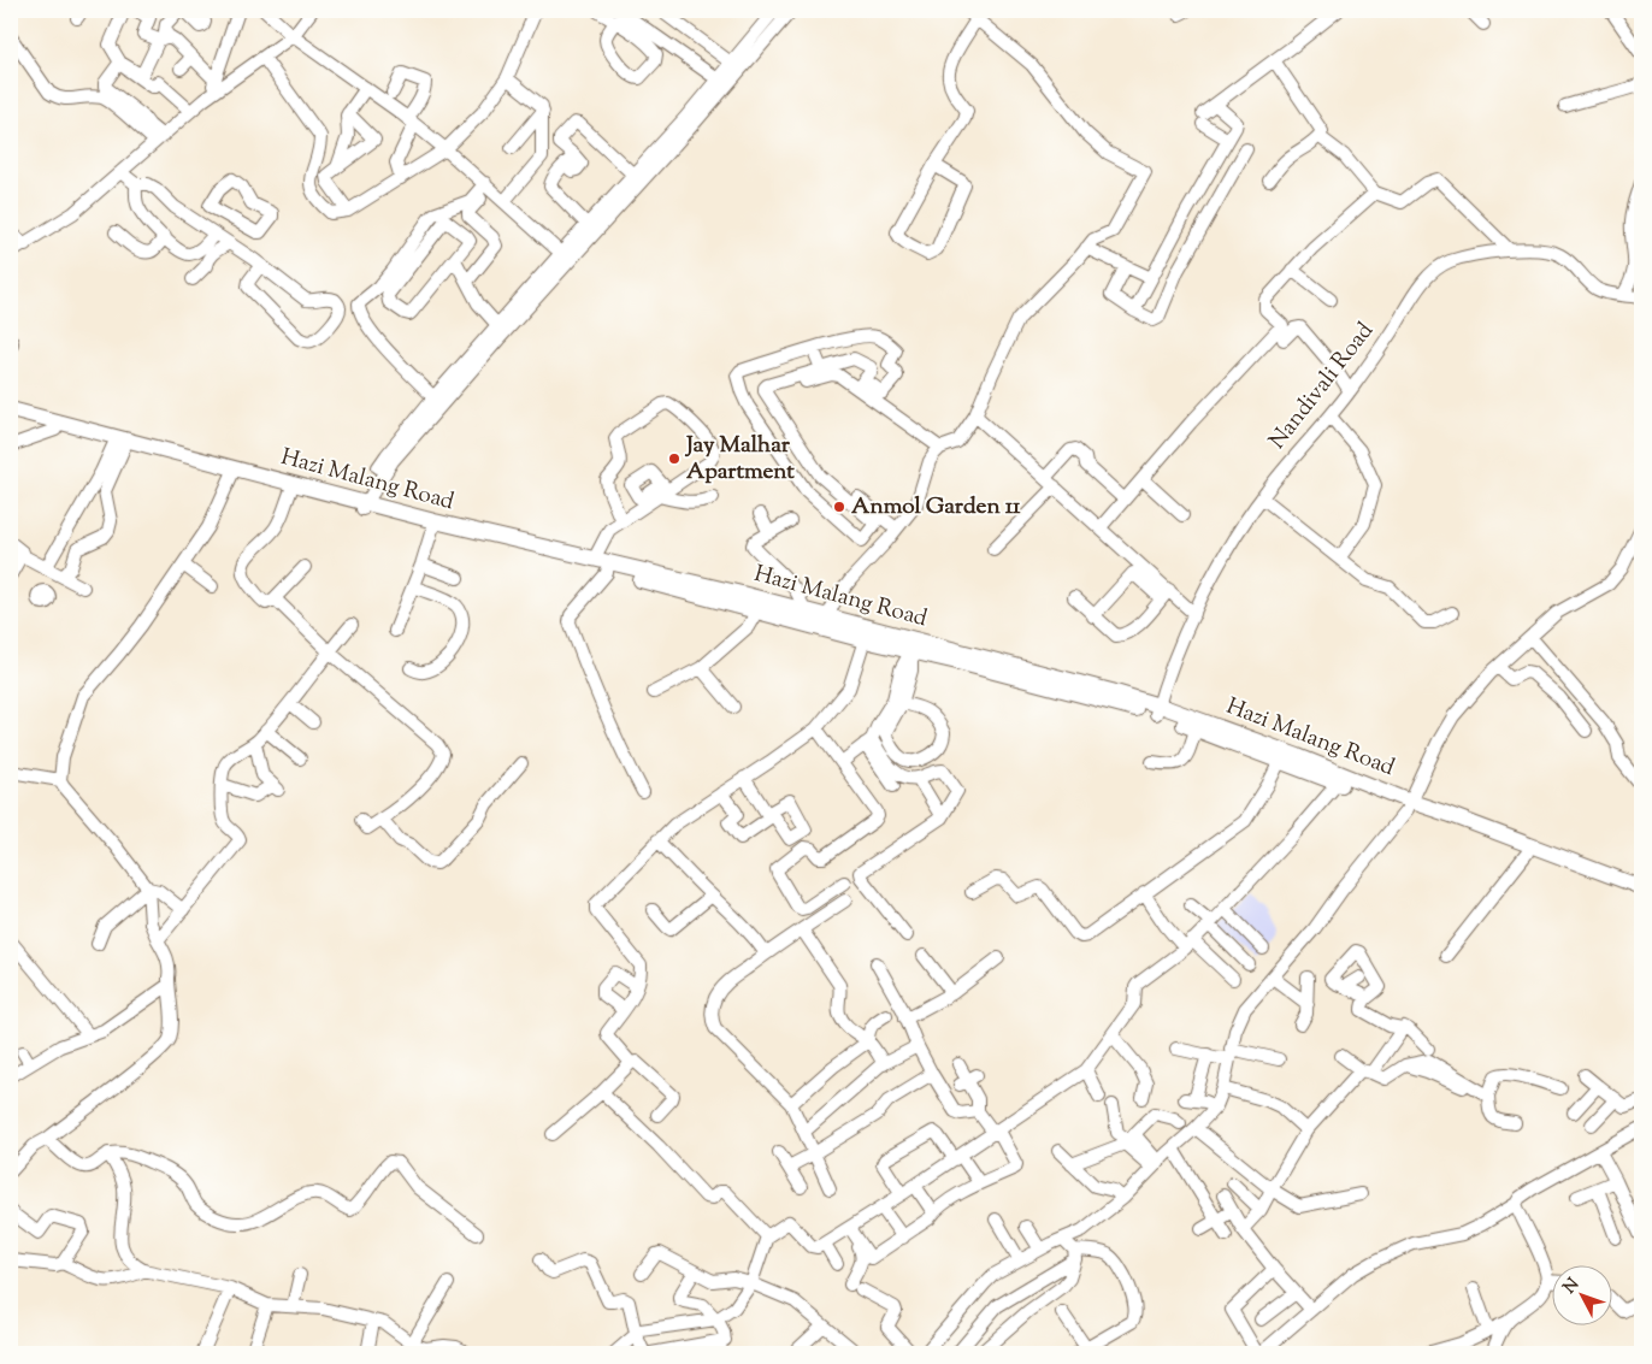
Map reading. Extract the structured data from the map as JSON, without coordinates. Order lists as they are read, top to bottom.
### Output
{
  "streets": {
    "main road": ["Hazi Malang Road"],
    "street": ["Nandivali Road"]
  },
  "crossings": [
    ["Nandivali Road", "Hazi Malang Road"]
  ],
  "places": ["Jay Malhar Apartment", "Anmol Garden 11"],
  "north": "top left"
}
